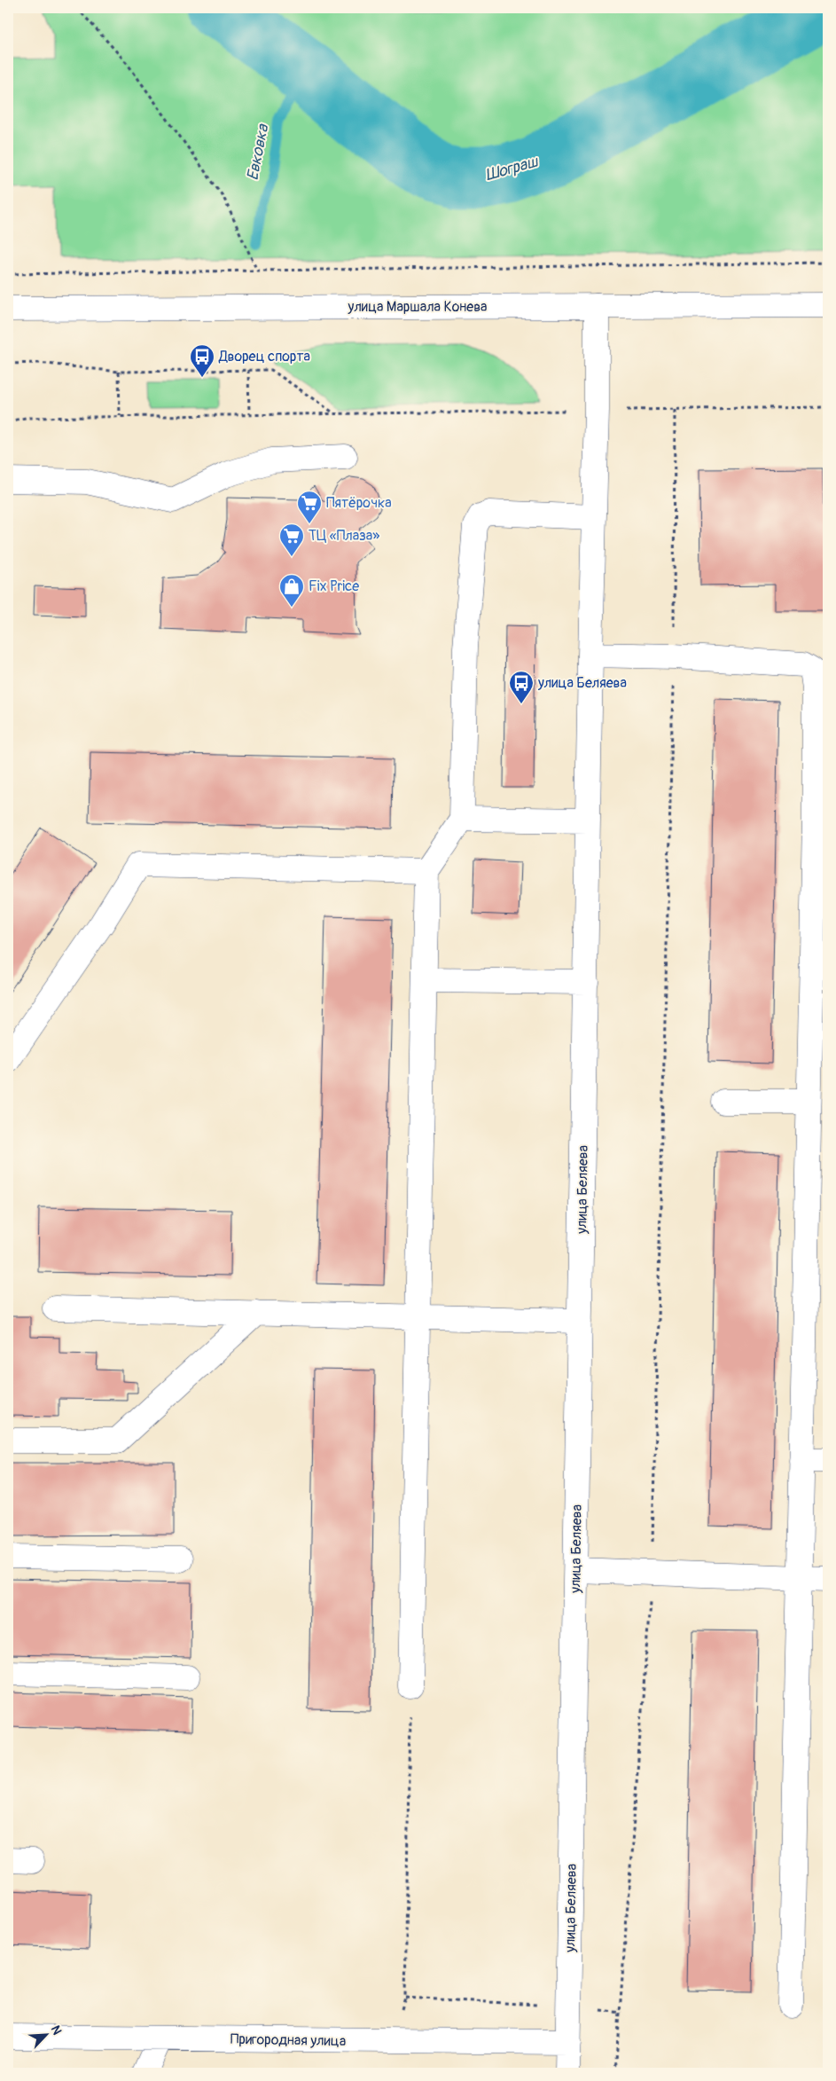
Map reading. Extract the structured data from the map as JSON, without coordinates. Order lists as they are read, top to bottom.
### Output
{
  "streets": {
    "street": ["улица Маршала Конева", "улица Беляева", "Пригородная улица"]
  },
  "crossings": [
    ["улица Маршала Конева", "улица Беляева"],
    ["улица Беляева", "Пригородная улица"]
  ],
  "water": ["Евковка", "Шограш"],
  "places": {
    "bus stop": ["Дворец спорта", "улица Беляева"],
    "supermarket": ["Пятёрочка", "ТЦ «Плаза»"],
    "shop": ["Fix Price"]
  },
  "north": "top right"
}
